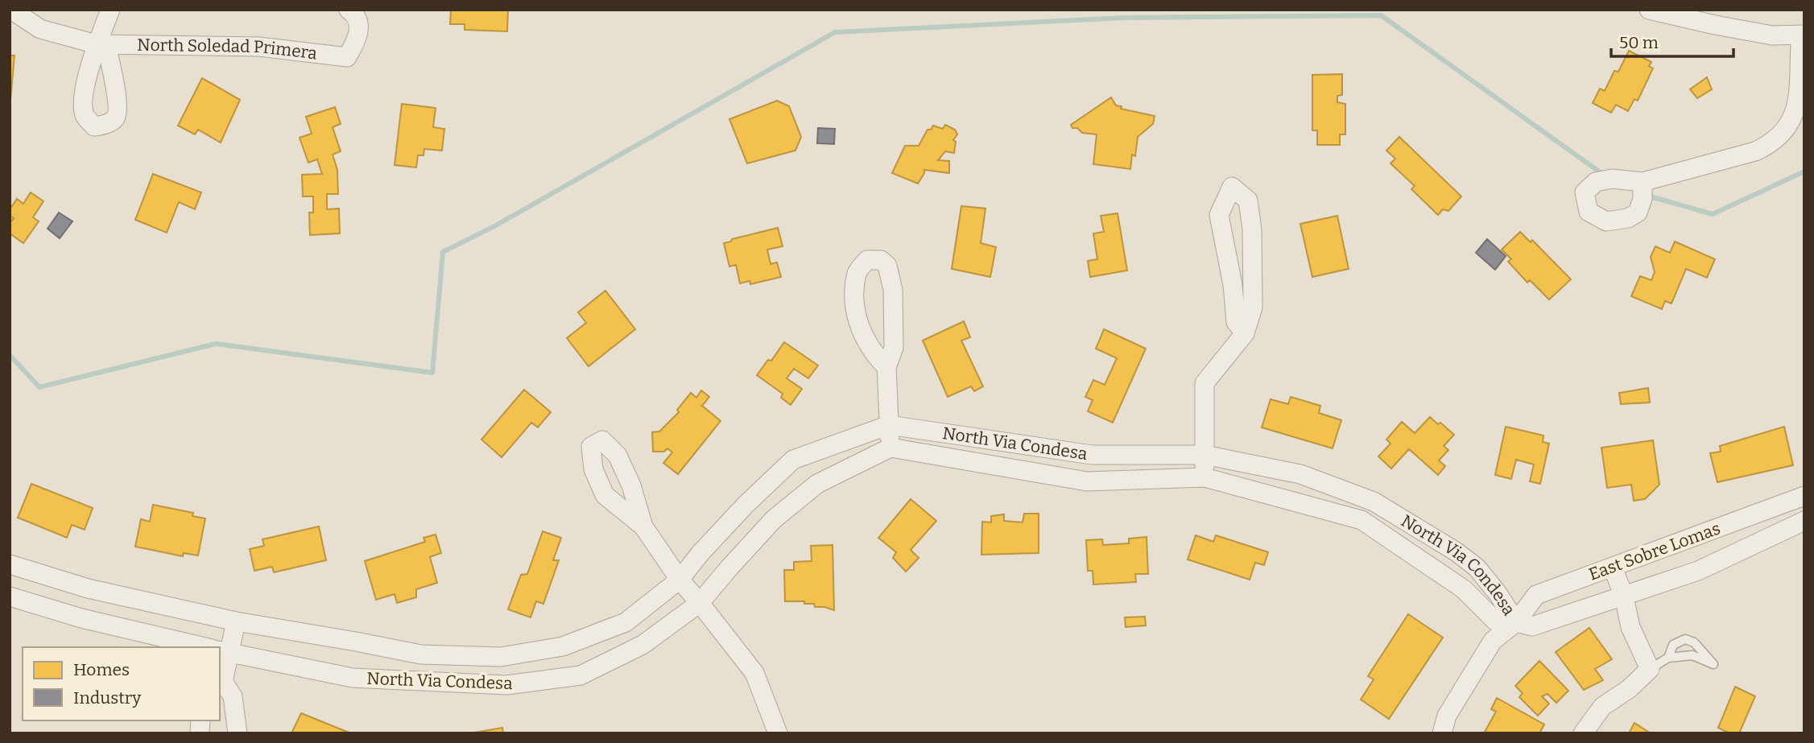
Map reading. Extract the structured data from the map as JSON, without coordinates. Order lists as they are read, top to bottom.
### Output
{
  "streets": {
    "street": ["North Soledad Primera", "North Via Condesa", "East Sobre Lomas"]
  },
  "crossings": [
    ["North Via Condesa", "East Sobre Lomas"]
  ],
  "legend": ["Homes", "Industry"],
  "scale_bar": "50 m"
}
